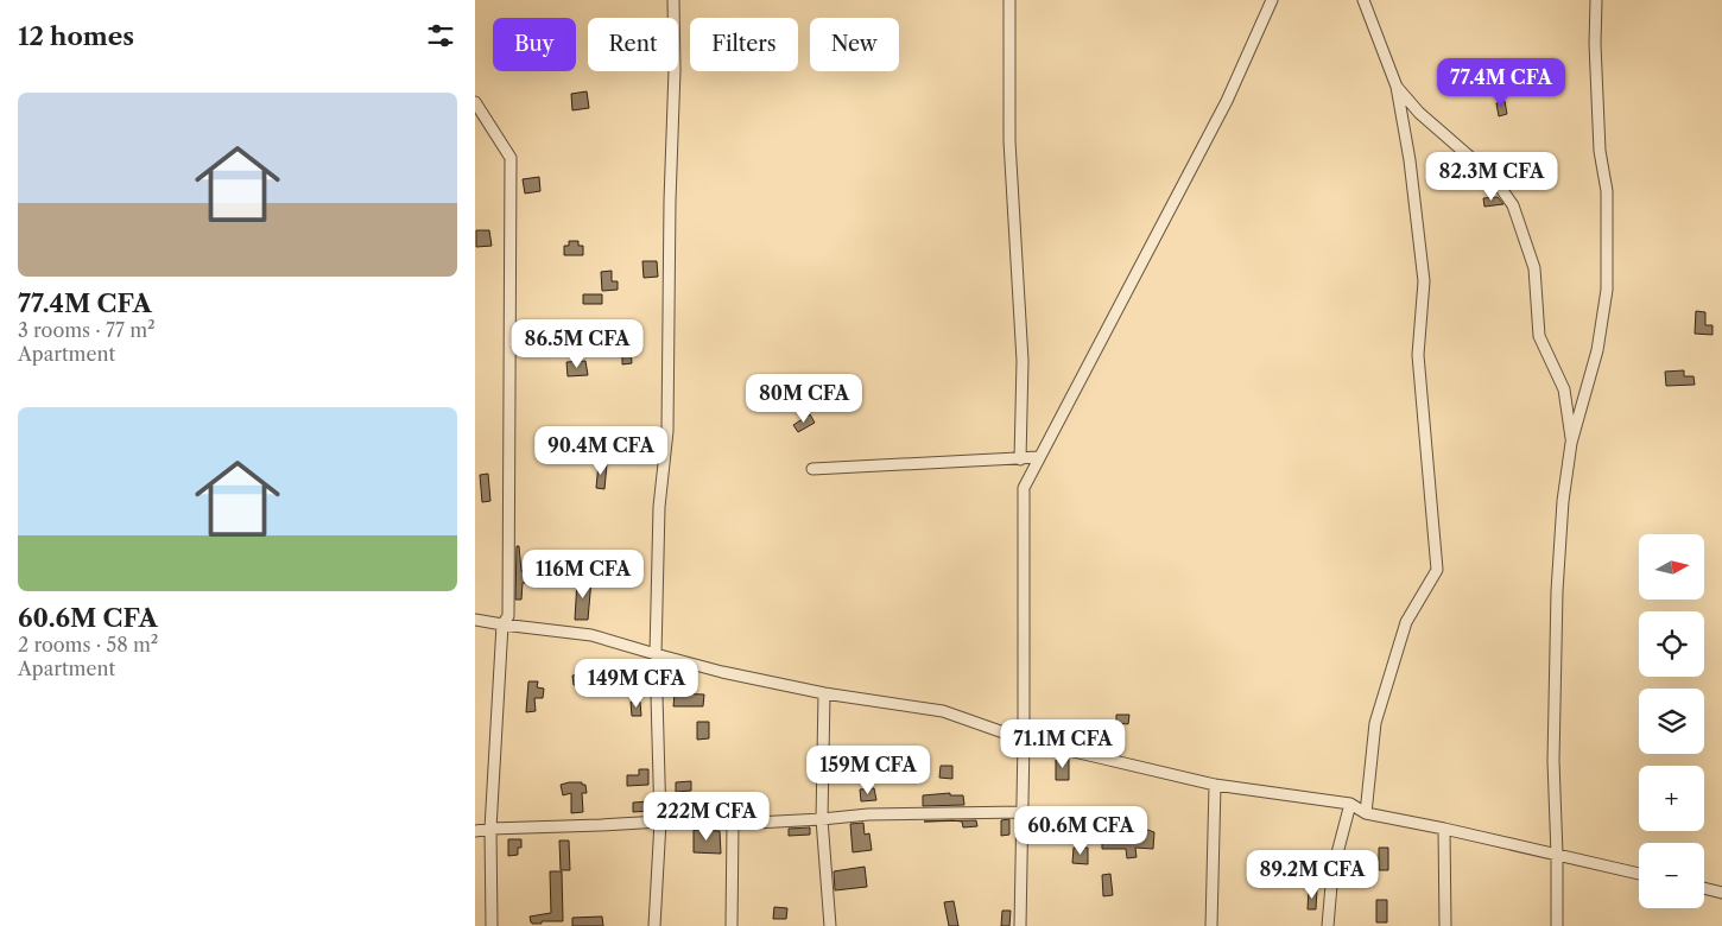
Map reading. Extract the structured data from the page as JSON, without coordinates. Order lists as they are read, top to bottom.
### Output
{
  "north": "right",
  "page": {
    "heading": "12 homes",
    "chip": [
      "Buy",
      "Rent",
      "Filters",
      "New"
    ],
    "price": [
      "77.4M CFA",
      "82.3M CFA",
      "86.5M CFA",
      "80M CFA",
      "90.4M CFA",
      "116M CFA",
      "149M CFA",
      "71.1M CFA",
      "159M CFA",
      "222M CFA",
      "60.6M CFA",
      "89.2M CFA"
    ],
    "list": [
      {
        "name": "77.4M CFA",
        "note": "3 rooms · 77 m² · Apartment"
      },
      {
        "name": "60.6M CFA",
        "note": "2 rooms · 58 m² · Apartment"
      }
    ],
    "map_buttons": ["+", "−"]
  }
}
